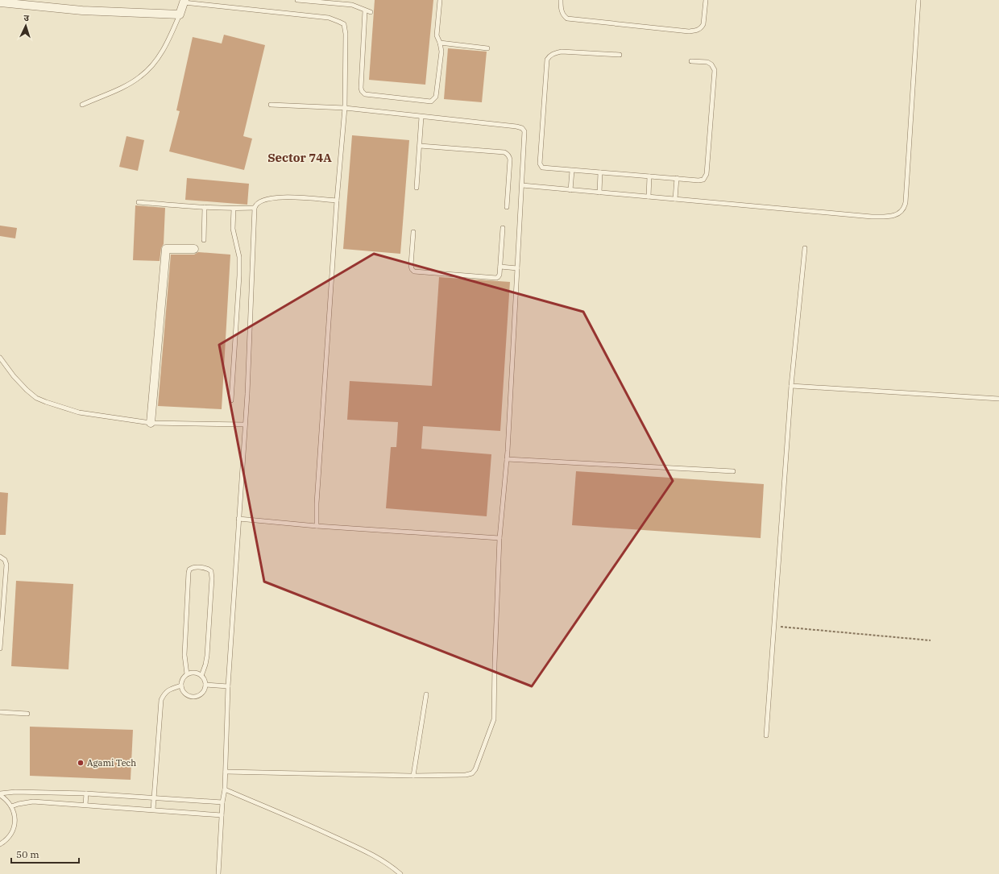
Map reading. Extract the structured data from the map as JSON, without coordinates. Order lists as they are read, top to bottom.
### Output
{
  "districts": ["Sector 74A"],
  "places": ["Agami Tech"],
  "scale_bar": "50 m",
  "north": "top"
}
